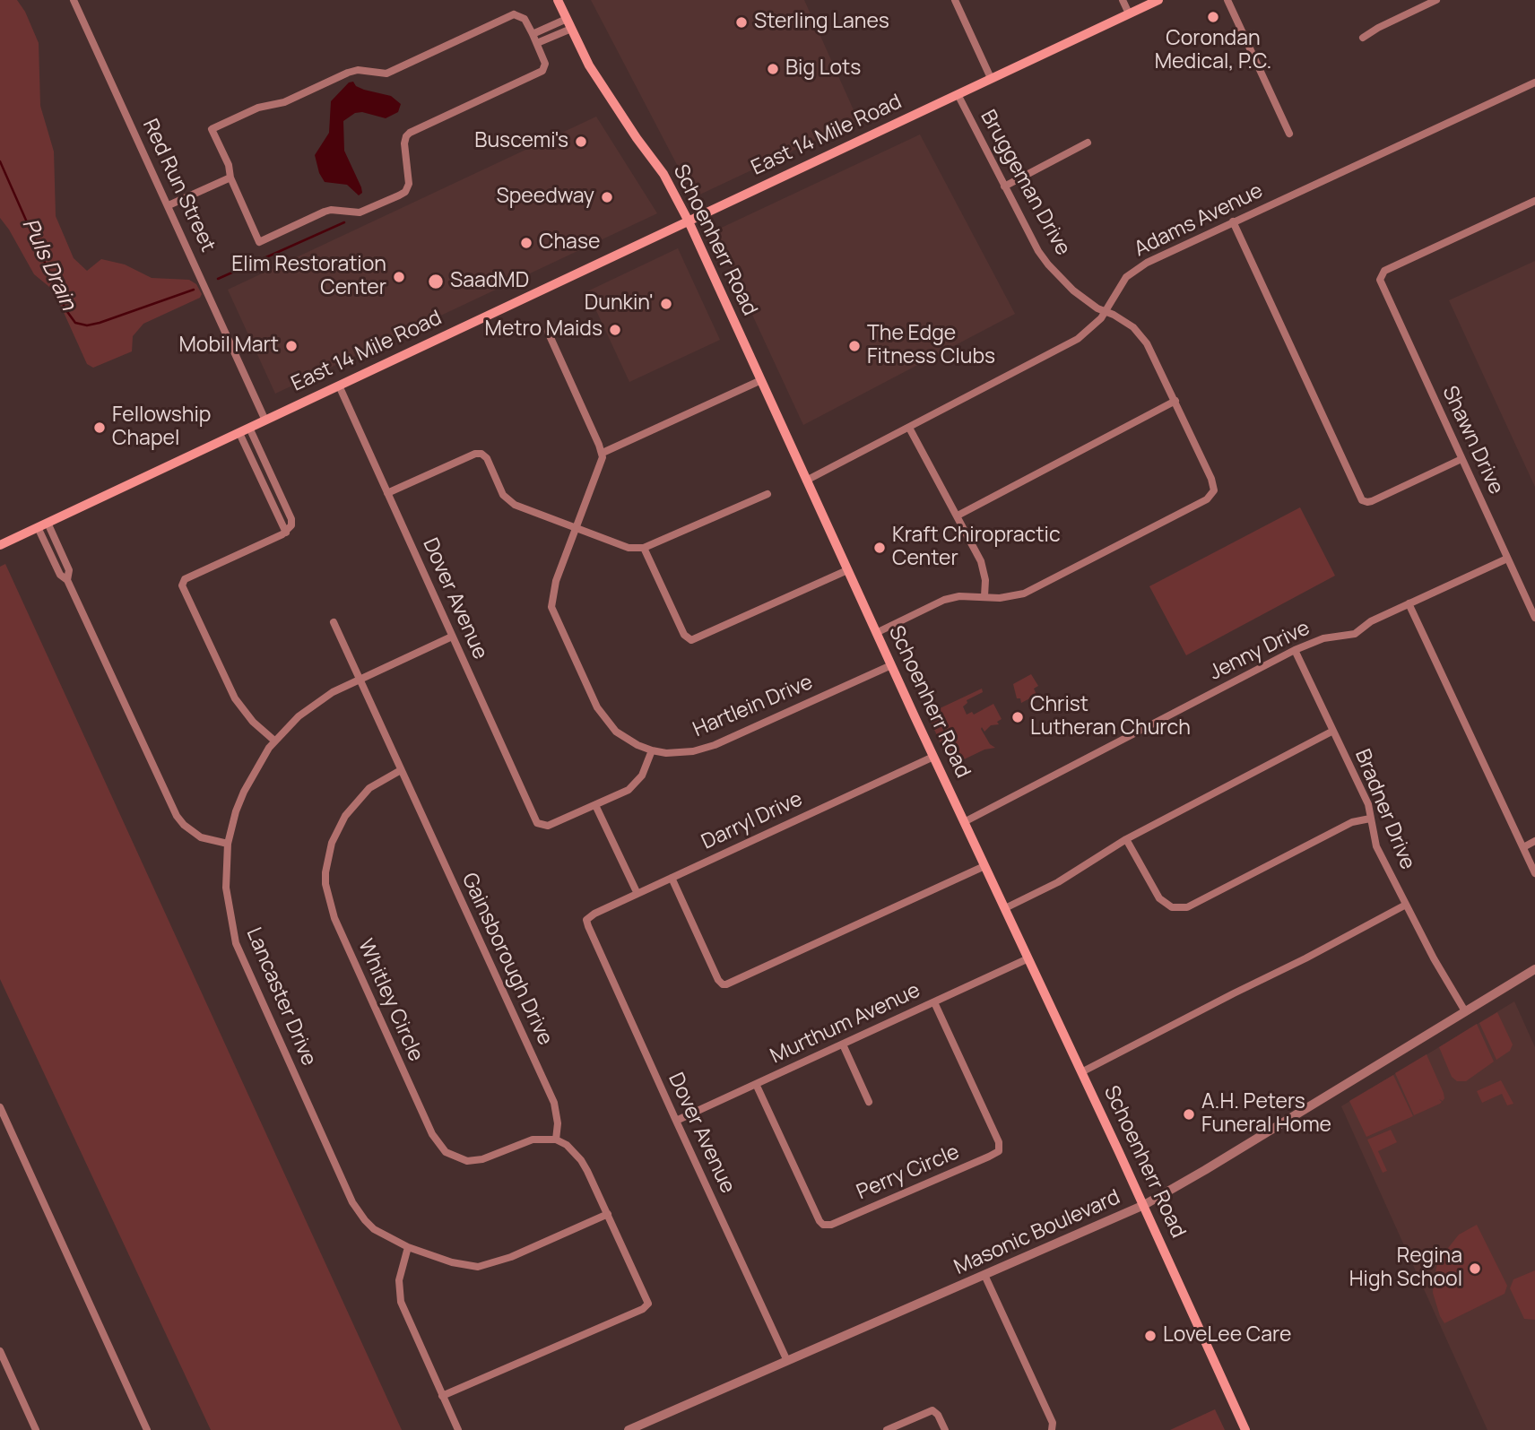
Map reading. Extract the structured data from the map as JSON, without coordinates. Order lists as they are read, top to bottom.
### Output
{
  "streets": {
    "main road": ["East 14 Mile Road", "Schoenherr Road"],
    "street": [
      "Bruggeman Drive",
      "Red Run Street",
      "Adams Avenue",
      "Shawn Drive",
      "Dover Avenue",
      "Jenny Drive",
      "Hartlein Drive",
      "Bradner Drive",
      "Darryl Drive",
      "Gainsborough Drive",
      "Lancaster Drive",
      "Whitley Circle",
      "Murthum Avenue",
      "Perry Circle",
      "Masonic Boulevard"
    ]
  },
  "crossings": [
    ["East 14 Mile Road", "Bruggeman Drive"],
    ["East 14 Mile Road", "Red Run Street"],
    ["East 14 Mile Road", "Schoenherr Road"],
    ["East 14 Mile Road", "Dover Avenue"],
    ["Bruggeman Drive", "Adams Avenue"],
    ["Adams Avenue", "Schoenherr Road"],
    ["Schoenherr Road", "Jenny Drive"],
    ["Schoenherr Road", "Hartlein Drive"],
    ["Schoenherr Road", "Darryl Drive"],
    ["Schoenherr Road", "Murthum Avenue"],
    ["Schoenherr Road", "Masonic Boulevard"],
    ["Shawn Drive", "Jenny Drive"],
    ["Dover Avenue", "Darryl Drive"],
    ["Dover Avenue", "Lancaster Drive"],
    ["Dover Avenue", "Murthum Avenue"],
    ["Dover Avenue", "Masonic Boulevard"],
    ["Jenny Drive", "Bradner Drive"],
    ["Bradner Drive", "Masonic Boulevard"],
    ["Gainsborough Drive", "Lancaster Drive"],
    ["Gainsborough Drive", "Whitley Circle"],
    ["Murthum Avenue", "Perry Circle"]
  ],
  "water": ["Puls Drain"],
  "places": [
    "Corondan Medical, P.C.",
    "Sterling Lanes",
    "Big Lots",
    "Buscemi's",
    "Speedway",
    "Chase",
    "Elim Restoration Center",
    "SaadMD",
    "Dunkin'",
    "Metro Maids",
    "Mobil Mart",
    "The Edge Fitness Clubs",
    "Fellowship Chapel",
    "Kraft Chiropractic Center",
    "Christ Lutheran Church",
    "A.H. Peters Funeral Home",
    "Regina High School",
    "LoveLee Care"
  ]
}
